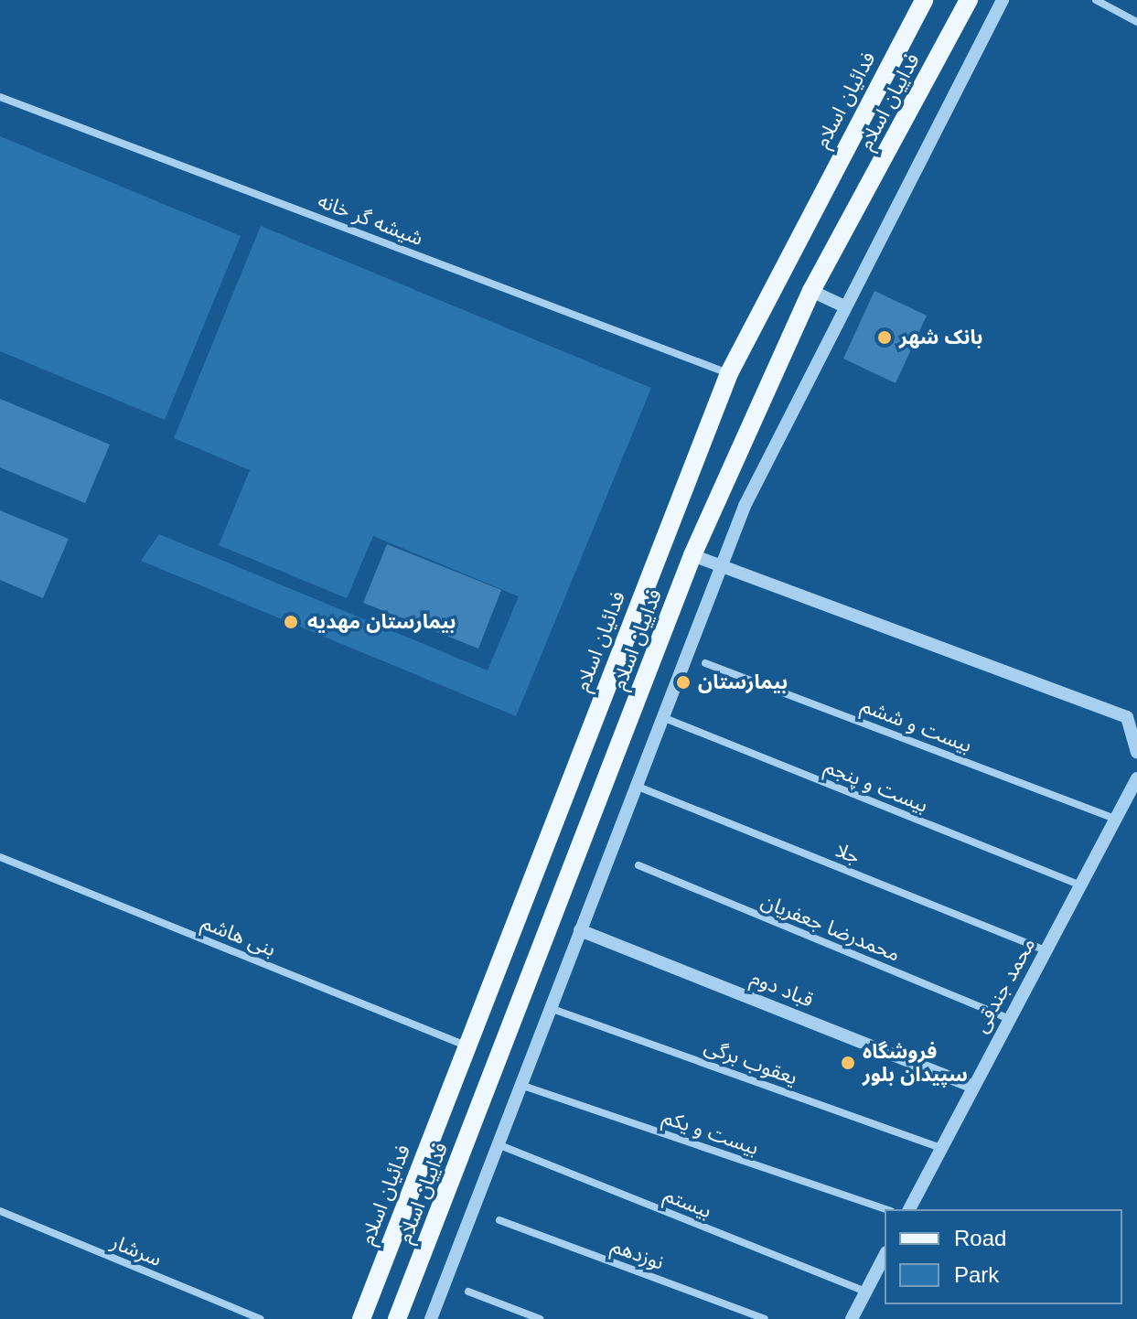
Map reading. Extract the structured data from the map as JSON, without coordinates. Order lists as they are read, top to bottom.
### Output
{
  "streets": {
    "main road": ["فدائیان اسلام", "فداییان اسلام"],
    "street": [
      "شیشه گر خانه",
      "بیست و ششم",
      "بیست و پنجم",
      "جلا",
      "محمدرضا جعفریان",
      "بنی هاشم",
      "محمد جندقی",
      "قباد دوم",
      "یعقوب برگی",
      "بیست و یکم",
      "بیستم",
      "سرشار",
      "نوزدهم"
    ]
  },
  "crossings": [
    ["فدائیان اسلام", "شیشه گر خانه"],
    ["فدائیان اسلام", "بنی هاشم"],
    ["بیست و ششم", "محمد جندقی"],
    ["بیست و پنجم", "محمد جندقی"],
    ["جلا", "محمد جندقی"],
    ["محمدرضا جعفریان", "محمد جندقی"],
    ["محمد جندقی", "قباد دوم"],
    ["محمد جندقی", "یعقوب برگی"]
  ],
  "places": [
    "بانک شهر",
    "بیمارستان مهدیه",
    "بیمارستان",
    "فروشگاه سپیدان بلور"
  ],
  "legend": ["Road", "Park"]
}
